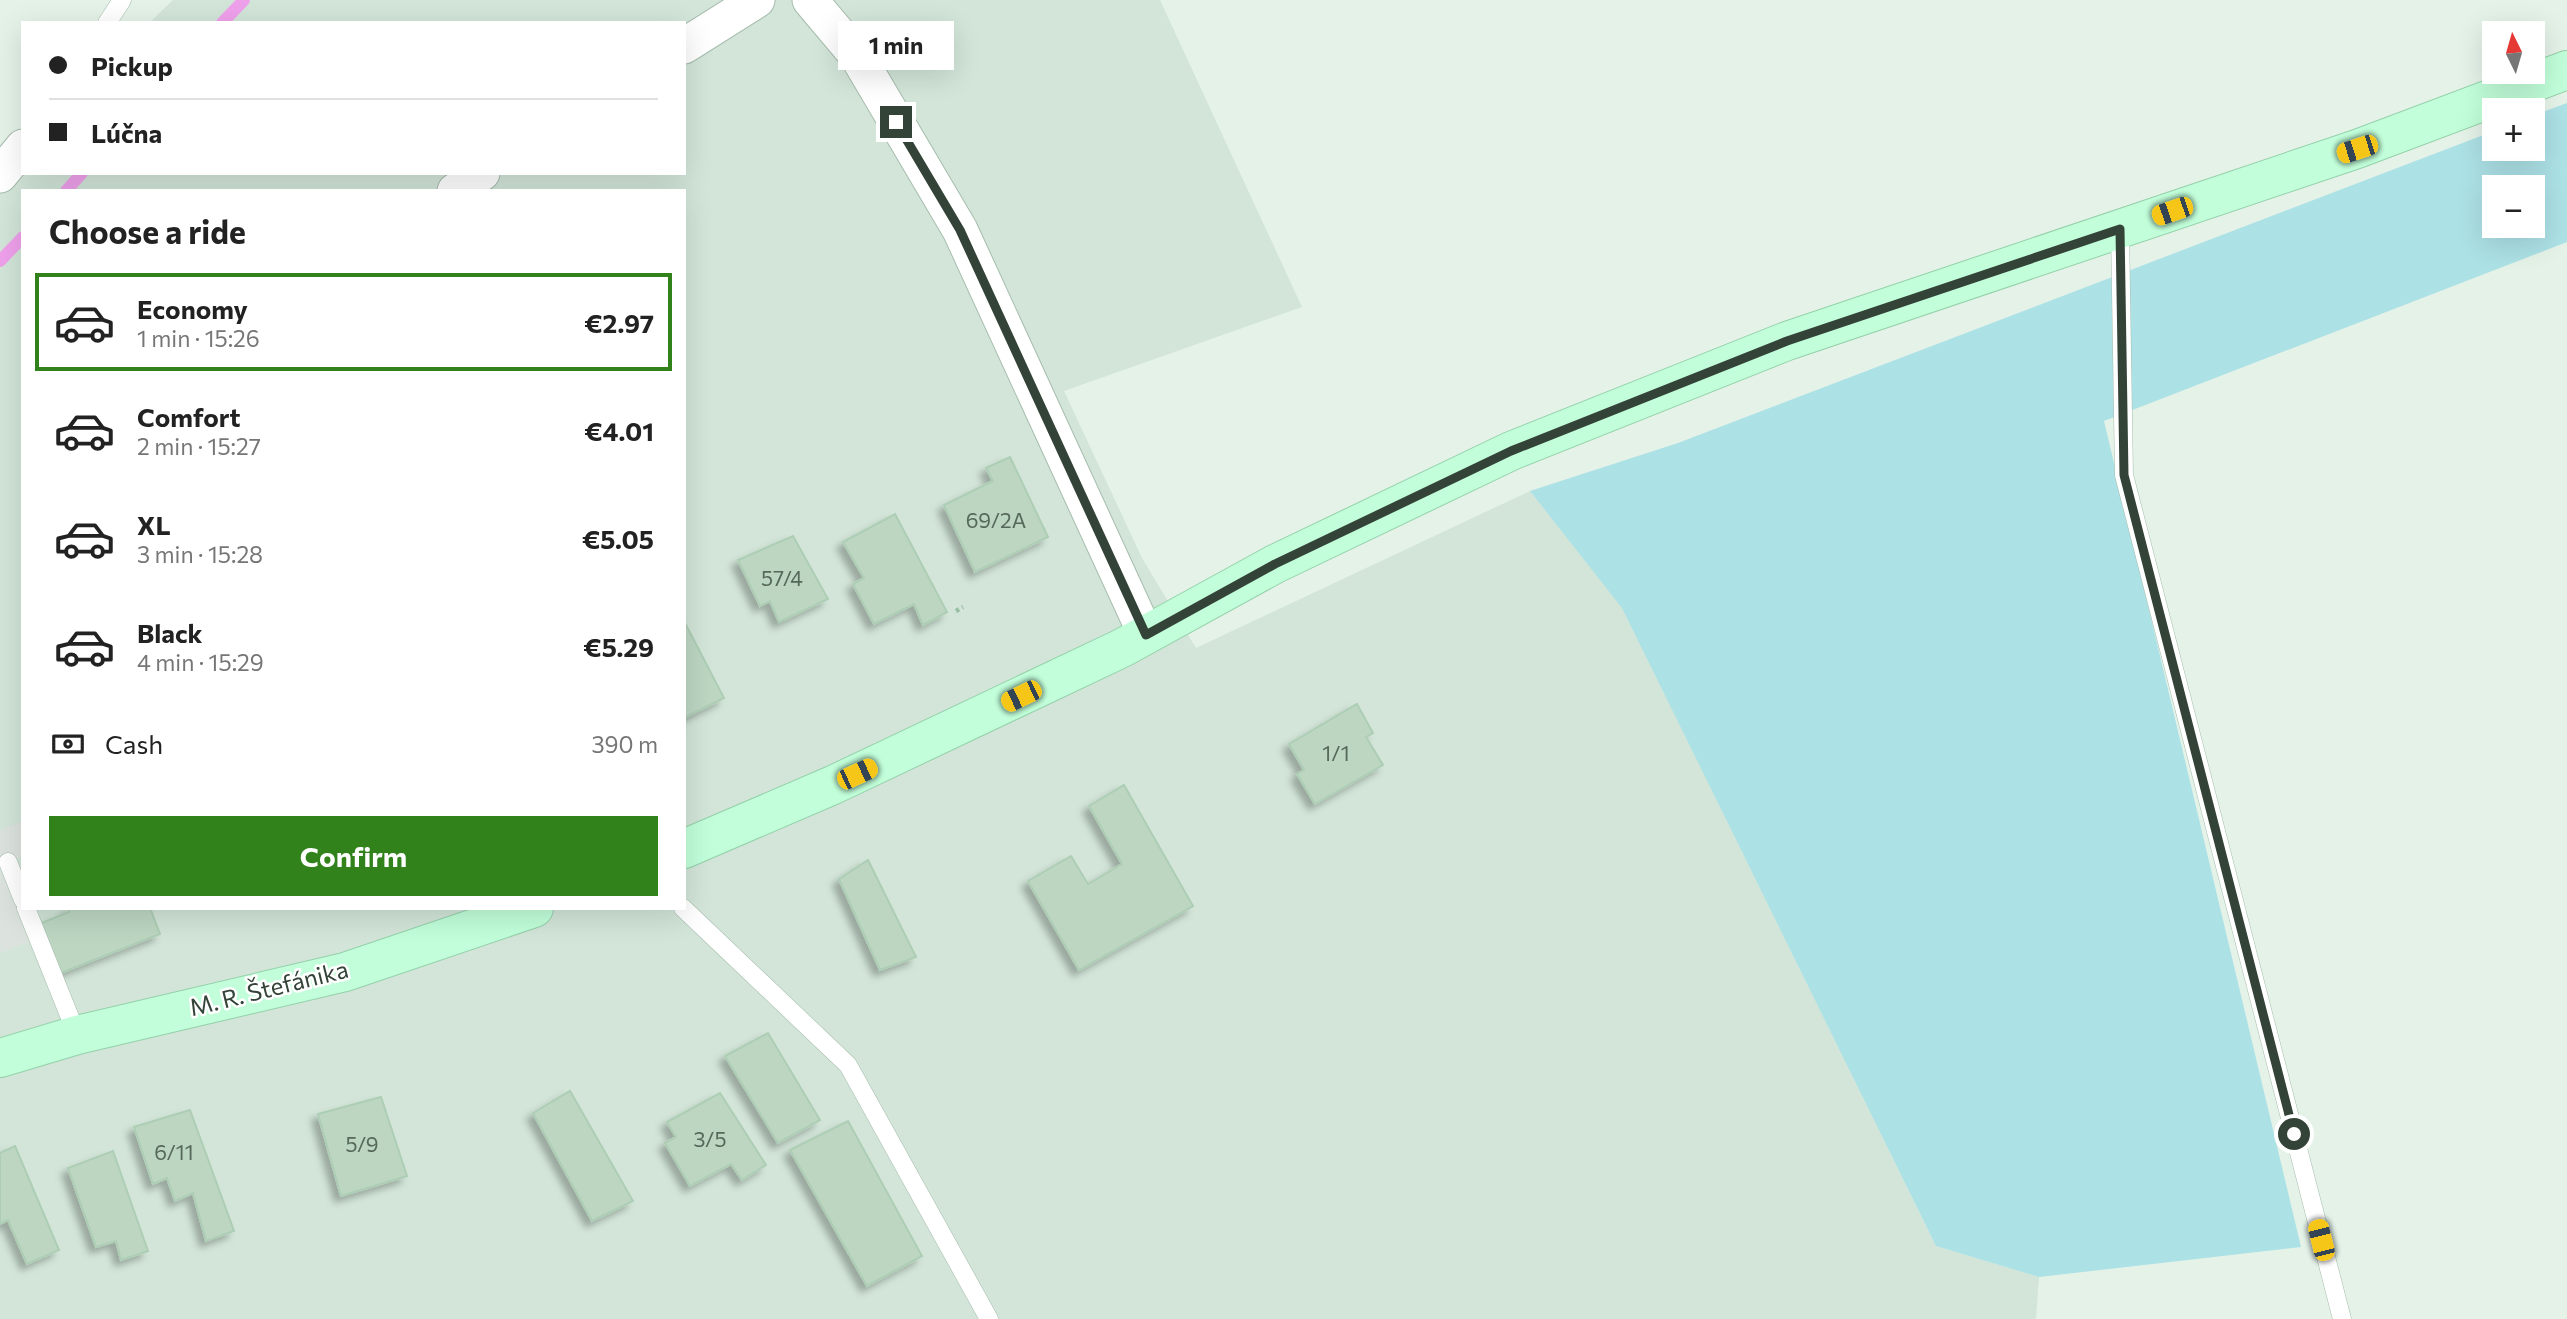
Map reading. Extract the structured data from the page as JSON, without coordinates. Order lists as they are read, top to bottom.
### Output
{
  "streets": {
    "street": ["M. R. Štefánika"]
  },
  "house_numbers": [
    "69/2A",
    "57/4",
    "1/1",
    "3/5",
    "5/9",
    "6/11"
  ],
  "north": "top",
  "page": {
    "map_buttons": ["+", "−"],
    "bubble": "1 min",
    "banner": ["Pickup", "Lúčna"],
    "heading": "Choose a ride",
    "list": [
      {
        "name": "Economy",
        "note": "1 min · 15:26",
        "value": "€2.97"
      },
      {
        "name": "Comfort",
        "note": "2 min · 15:27",
        "value": "€4.01"
      },
      {
        "name": "XL",
        "note": "3 min · 15:28",
        "value": "€5.05"
      },
      {
        "name": "Black",
        "note": "4 min · 15:29",
        "value": "€5.29"
      }
    ],
    "pay": ["Cash", "390 m"],
    "buttons": "Confirm"
  }
}
